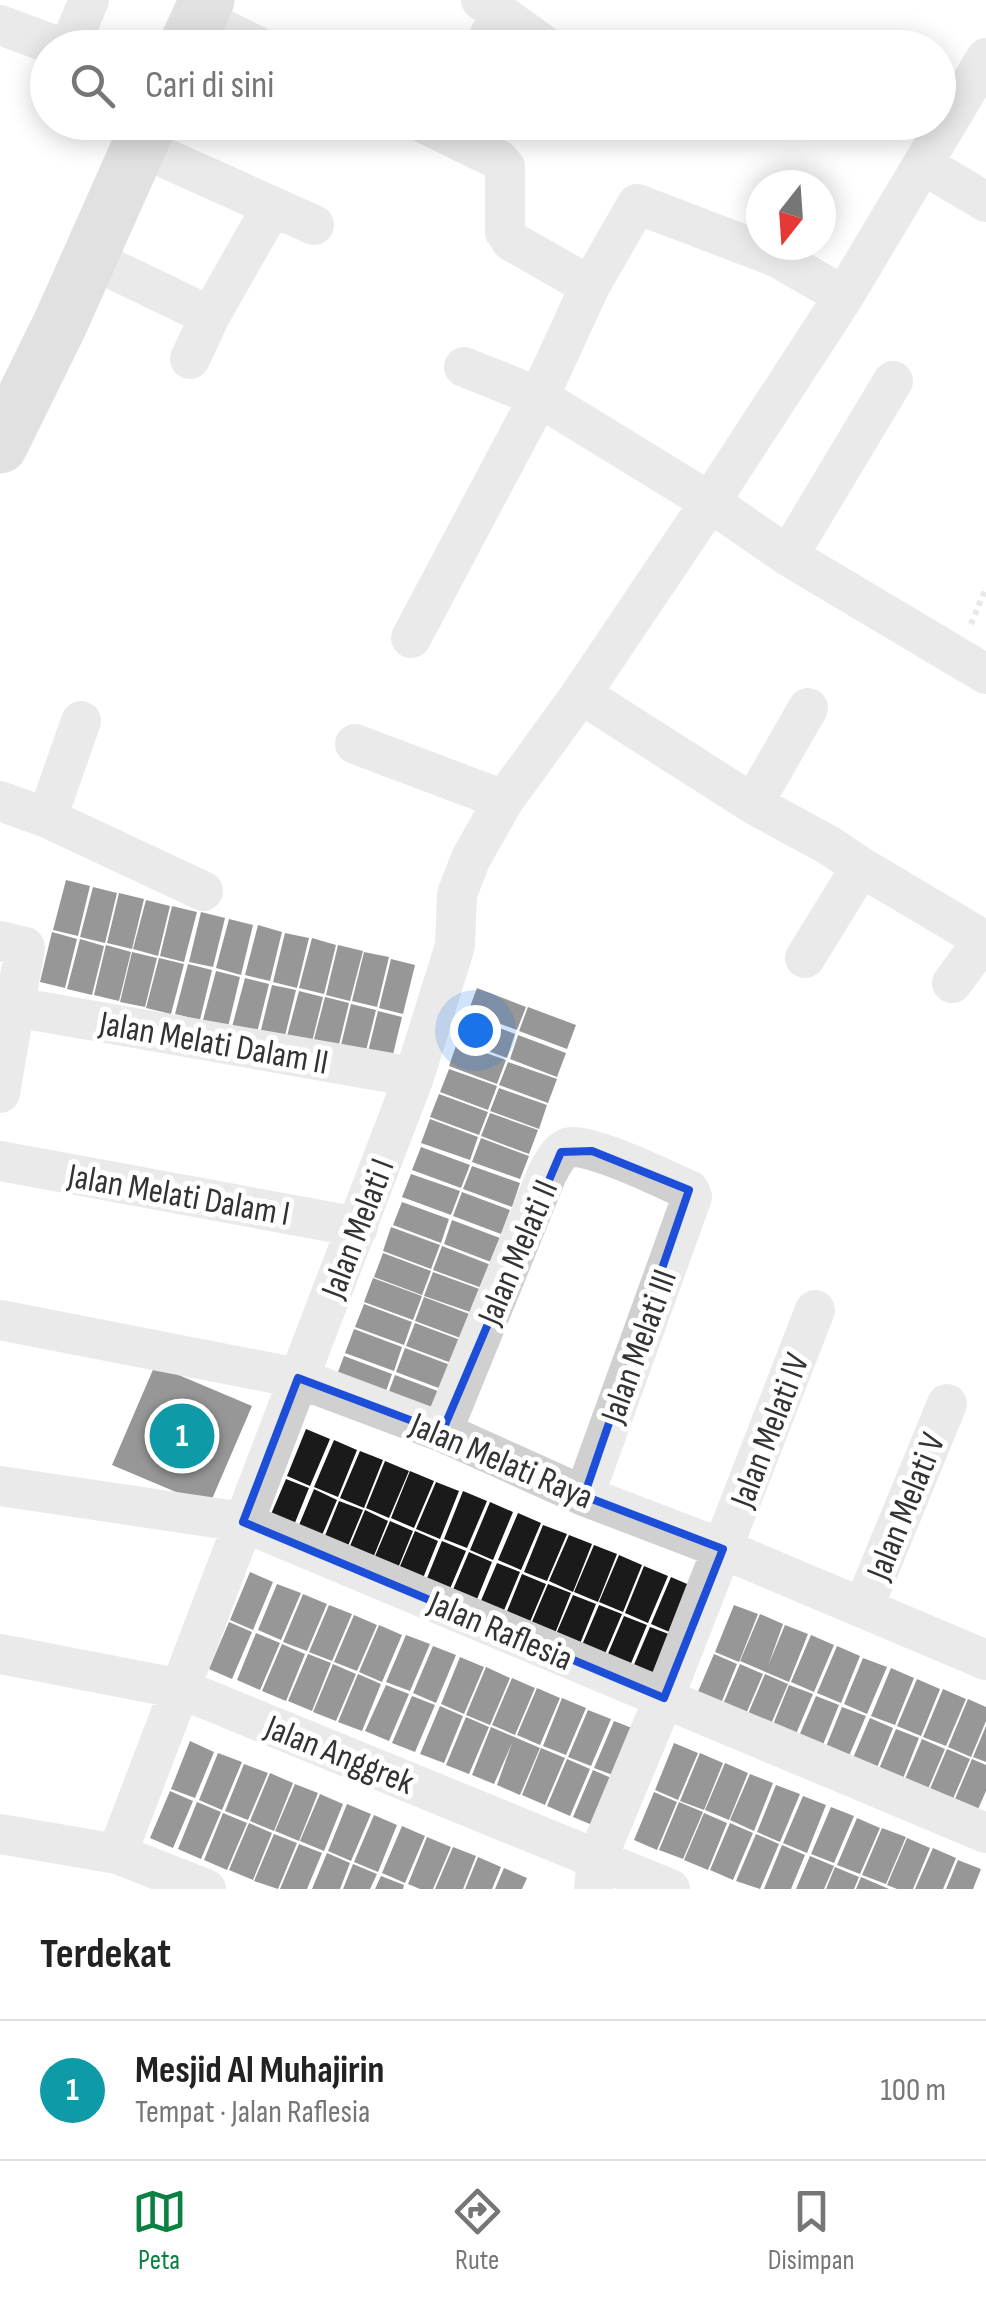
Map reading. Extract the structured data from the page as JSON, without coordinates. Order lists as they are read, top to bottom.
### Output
{
  "streets": {
    "street": [
      "Jalan Melati Dalam II",
      "Jalan Melati Dalam I",
      "Jalan Melati I",
      "Jalan Melati II",
      "Jalan Melati III",
      "Jalan Melati IV",
      "Jalan Melati Raya",
      "Jalan Melati V",
      "Jalan Raflesia",
      "Jalan Anggrek"
    ]
  },
  "crossings": [
    ["Jalan Melati Dalam II", "Jalan Melati I"],
    ["Jalan Melati Dalam I", "Jalan Melati I"],
    ["Jalan Melati I", "Jalan Melati Raya"],
    ["Jalan Melati I", "Jalan Raflesia"],
    ["Jalan Melati I", "Jalan Anggrek"],
    ["Jalan Melati II", "Jalan Melati III"],
    ["Jalan Melati II", "Jalan Melati Raya"],
    ["Jalan Melati III", "Jalan Melati Raya"],
    ["Jalan Melati IV", "Jalan Melati Raya"],
    ["Jalan Melati IV", "Jalan Raflesia"],
    ["Jalan Melati IV", "Jalan Anggrek"],
    ["Jalan Melati Raya", "Jalan Melati V"]
  ],
  "north": "bottom",
  "page": {
    "search": "Cari di sini",
    "pins": "1",
    "heading": "Terdekat",
    "list": [
      {
        "mark": "1",
        "name": "Mesjid Al Muhajirin",
        "note": "Tempat · Jalan Raflesia",
        "value": "100 m"
      }
    ],
    "nav": ["Peta", "Rute", "Disimpan"]
  }
}
